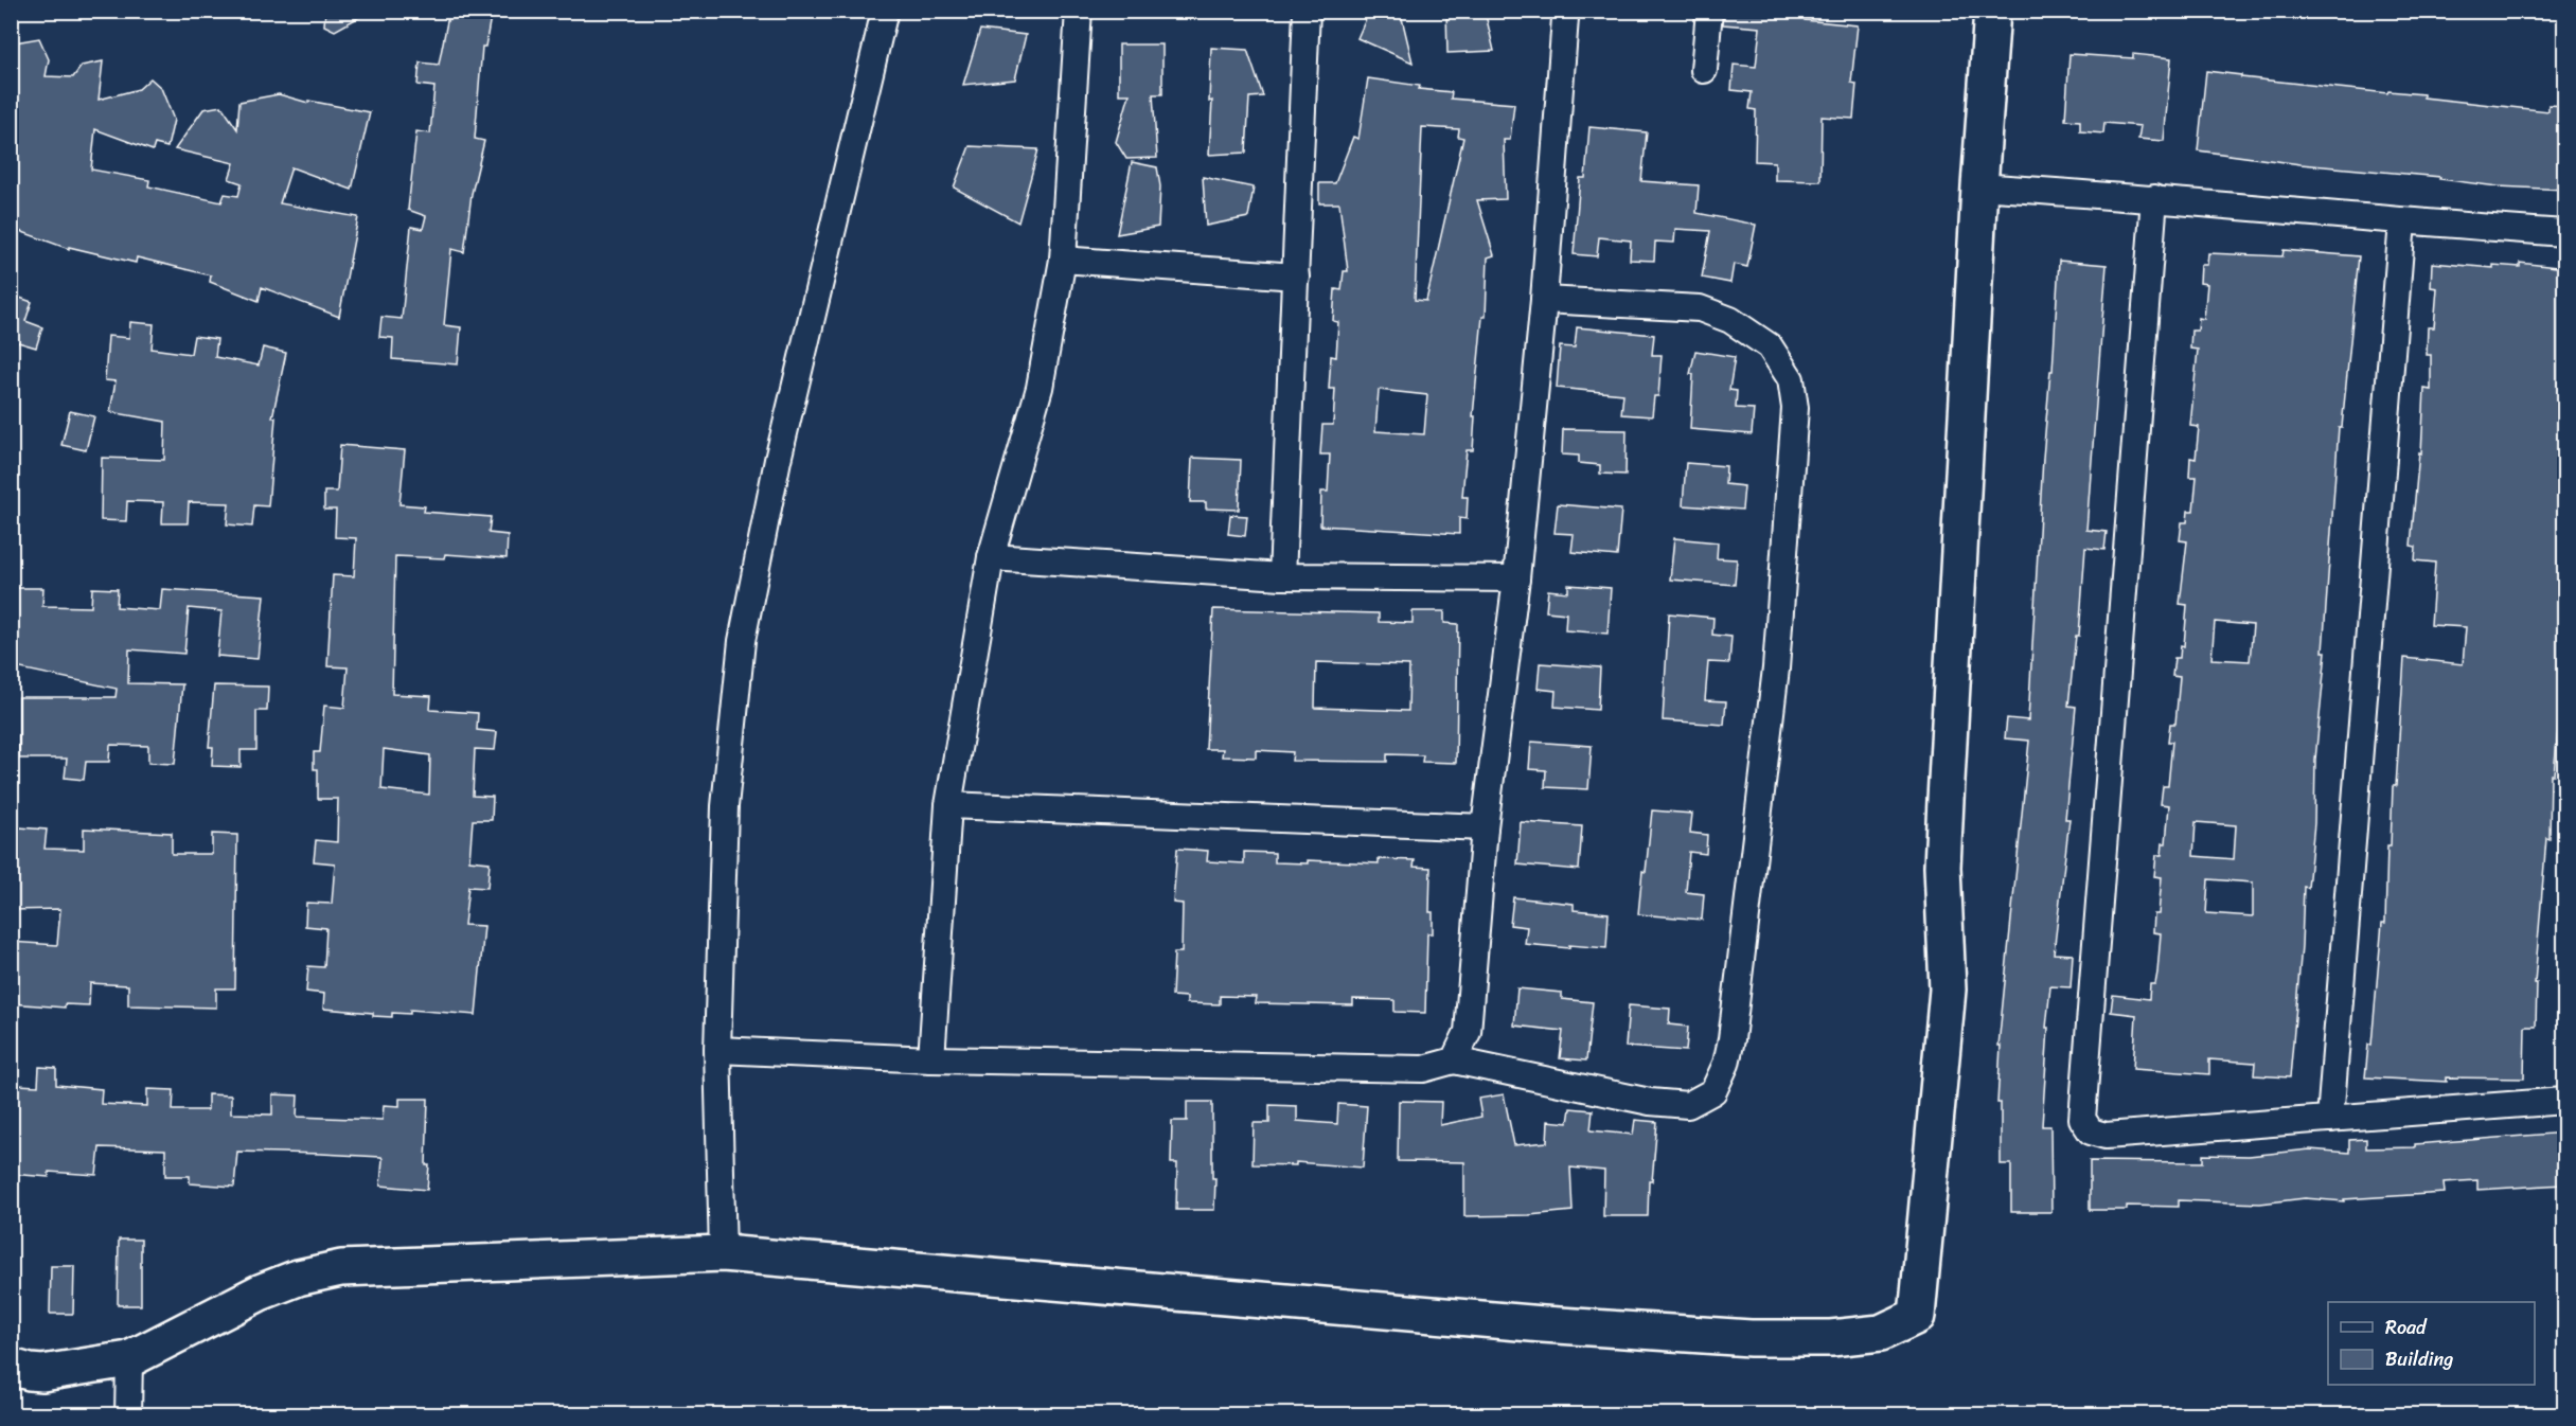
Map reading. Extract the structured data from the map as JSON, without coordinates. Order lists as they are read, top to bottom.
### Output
{
  "legend": ["Road", "Building"]
}
